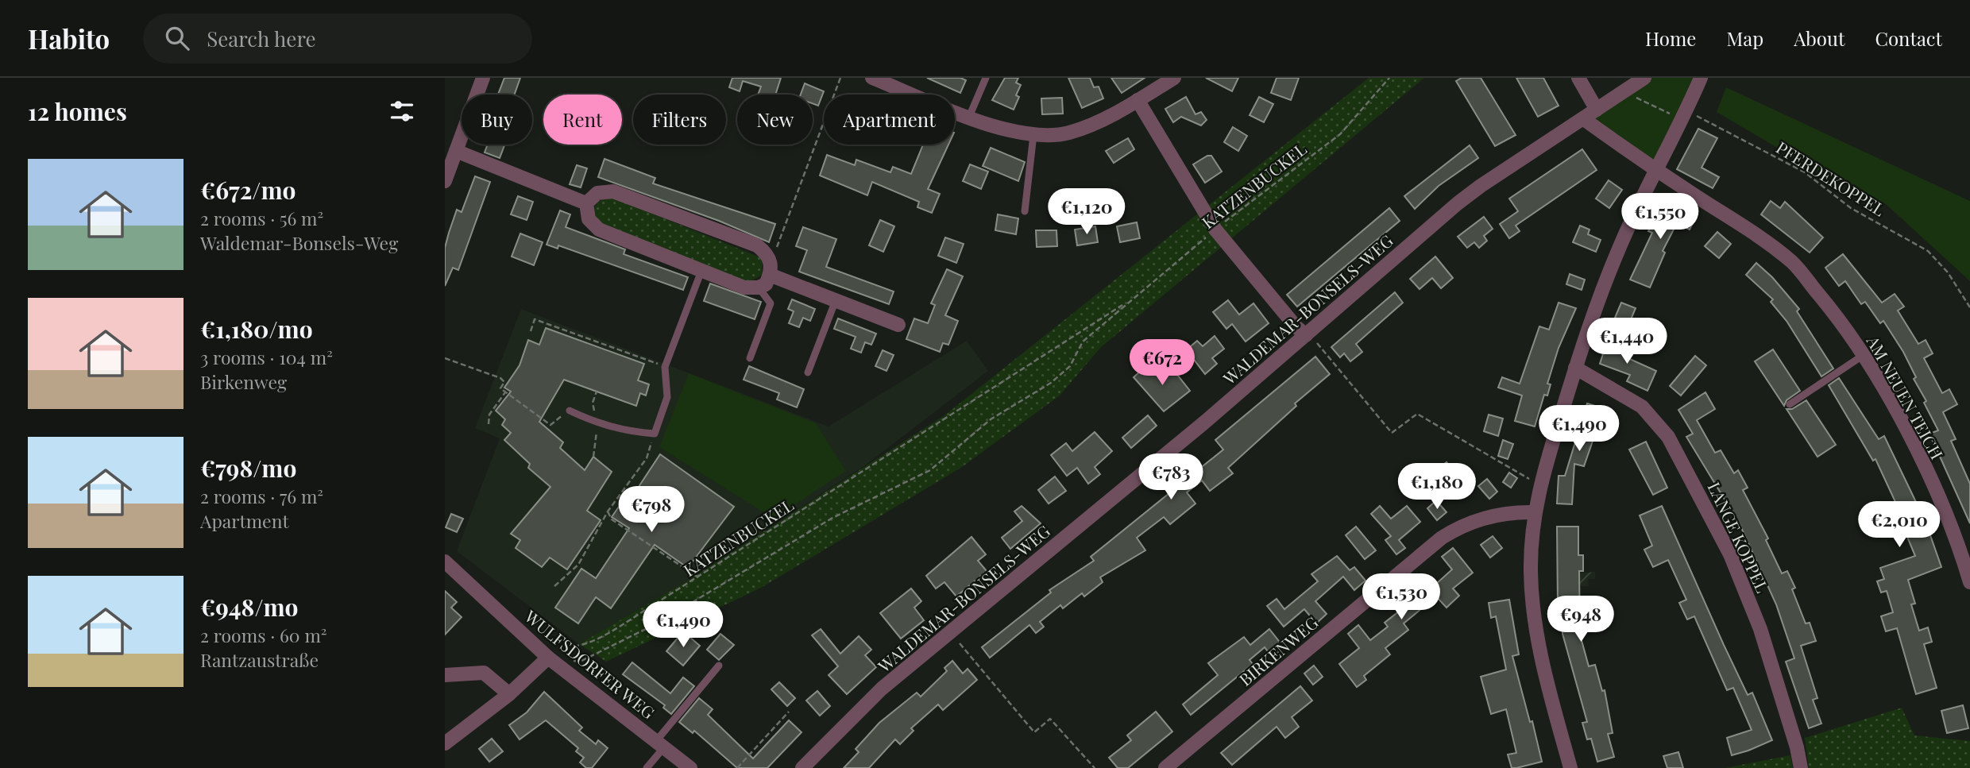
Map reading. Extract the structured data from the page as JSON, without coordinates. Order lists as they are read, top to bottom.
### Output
{
  "streets": {
    "street": [
      "WALDEMAR-BONSELS-WEG",
      "AM NEUEN TEICH",
      "LANGE KOPPEL",
      "BIRKENWEG",
      "WULFSDORFER WEG"
    ],
    "path": ["PFERDEKOPPEL", "KATZENBUCKEL"]
  },
  "crossings": [
    ["PFERDEKOPPEL", "WALDEMAR-BONSELS-WEG"],
    ["KATZENBUCKEL", "WULFSDORFER WEG"],
    ["WALDEMAR-BONSELS-WEG", "AM NEUEN TEICH"]
  ],
  "page": {
    "header": "Habito",
    "search": "Search here",
    "nav": [
      "Home",
      "Map",
      "About",
      "Contact"
    ],
    "heading": "12 homes",
    "chip": [
      "Buy",
      "Rent",
      "Filters",
      "New",
      "Apartment"
    ],
    "list": [
      {
        "name": "€672/mo",
        "note": "2 rooms · 56 m² · Waldemar-Bonsels-Weg"
      },
      {
        "name": "€1,180/mo",
        "note": "3 rooms · 104 m² · Birkenweg"
      },
      {
        "name": "€798/mo",
        "note": "2 rooms · 76 m² · Apartment"
      },
      {
        "name": "€948/mo",
        "note": "2 rooms · 60 m² · Rantzaustraße"
      }
    ],
    "price": [
      "€1,120",
      "€1,550",
      "€1,440",
      "€672",
      "€1,490",
      "€783",
      "€1,180",
      "€798",
      "€2,010",
      "€1,530",
      "€948",
      "€1,490"
    ]
  }
}
